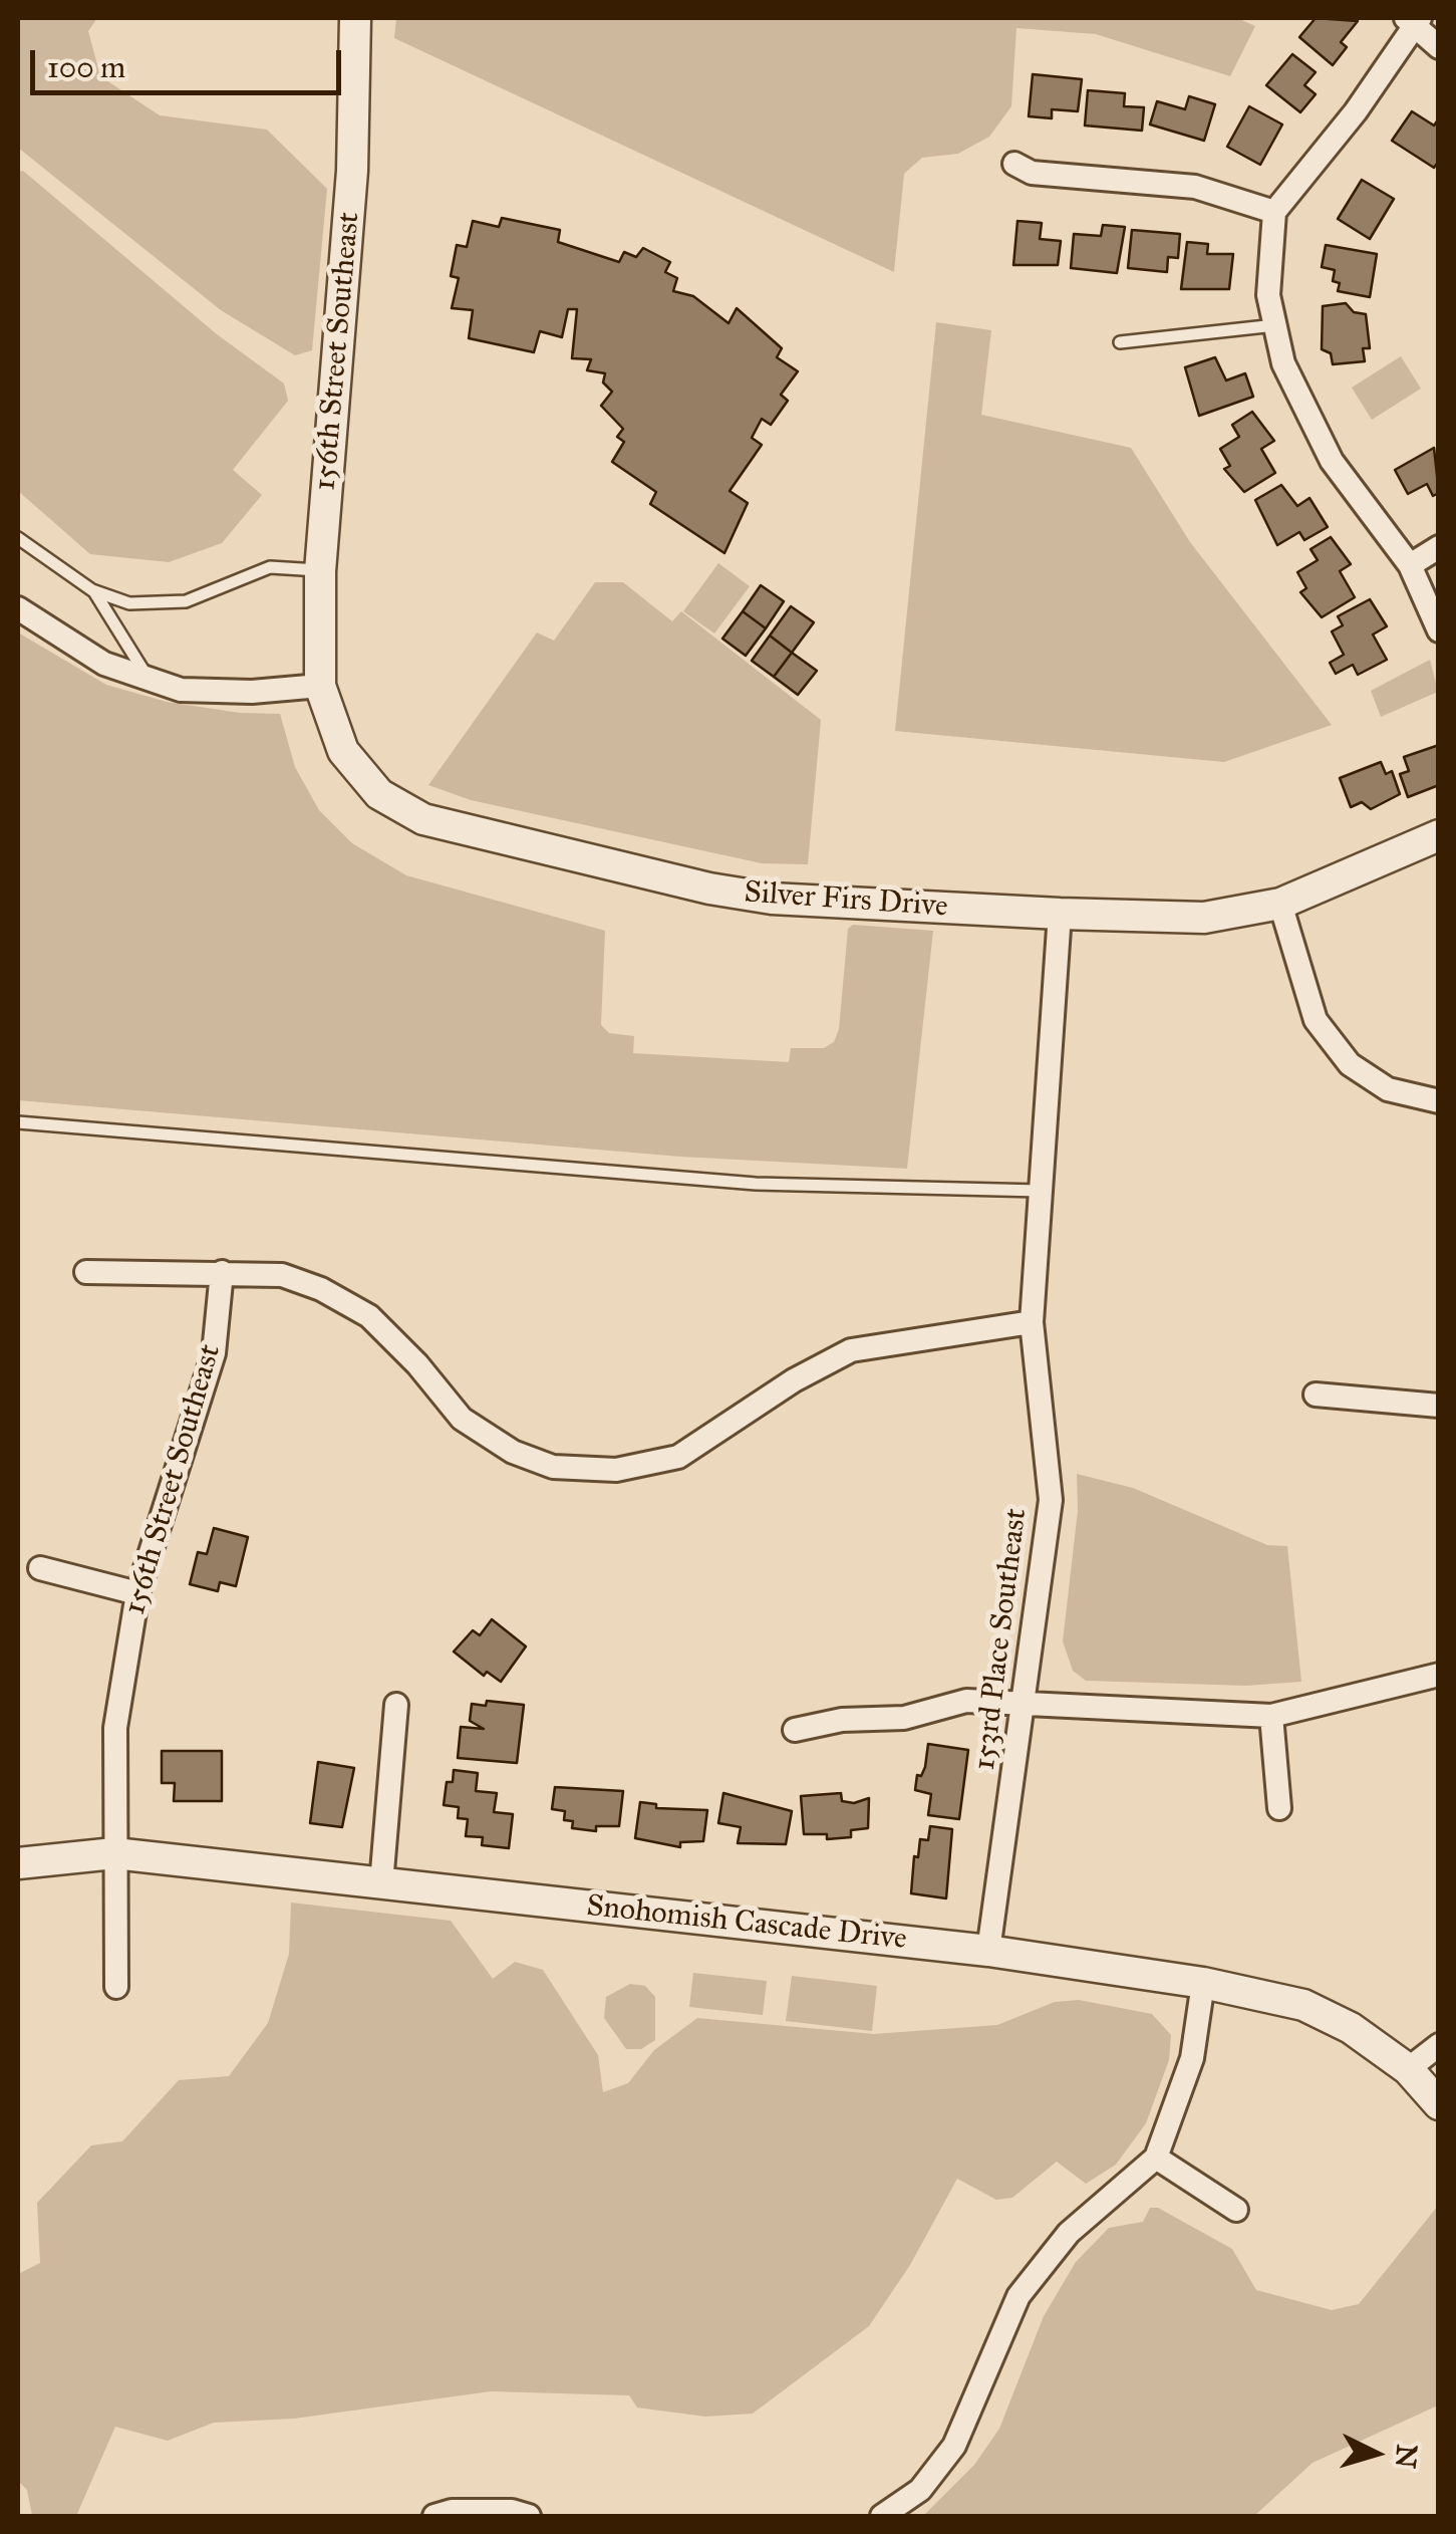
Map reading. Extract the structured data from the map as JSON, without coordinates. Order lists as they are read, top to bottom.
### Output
{
  "streets": {
    "street": [
      "156th Street Southeast",
      "Silver Firs Drive",
      "153rd Place Southeast",
      "Snohomish Cascade Drive"
    ]
  },
  "crossings": [
    ["156th Street Southeast", "Silver Firs Drive"],
    ["156th Street Southeast", "Snohomish Cascade Drive"],
    ["Silver Firs Drive", "153rd Place Southeast"],
    ["153rd Place Southeast", "Snohomish Cascade Drive"]
  ],
  "scale_bar": "100 m",
  "north": "right"
}
